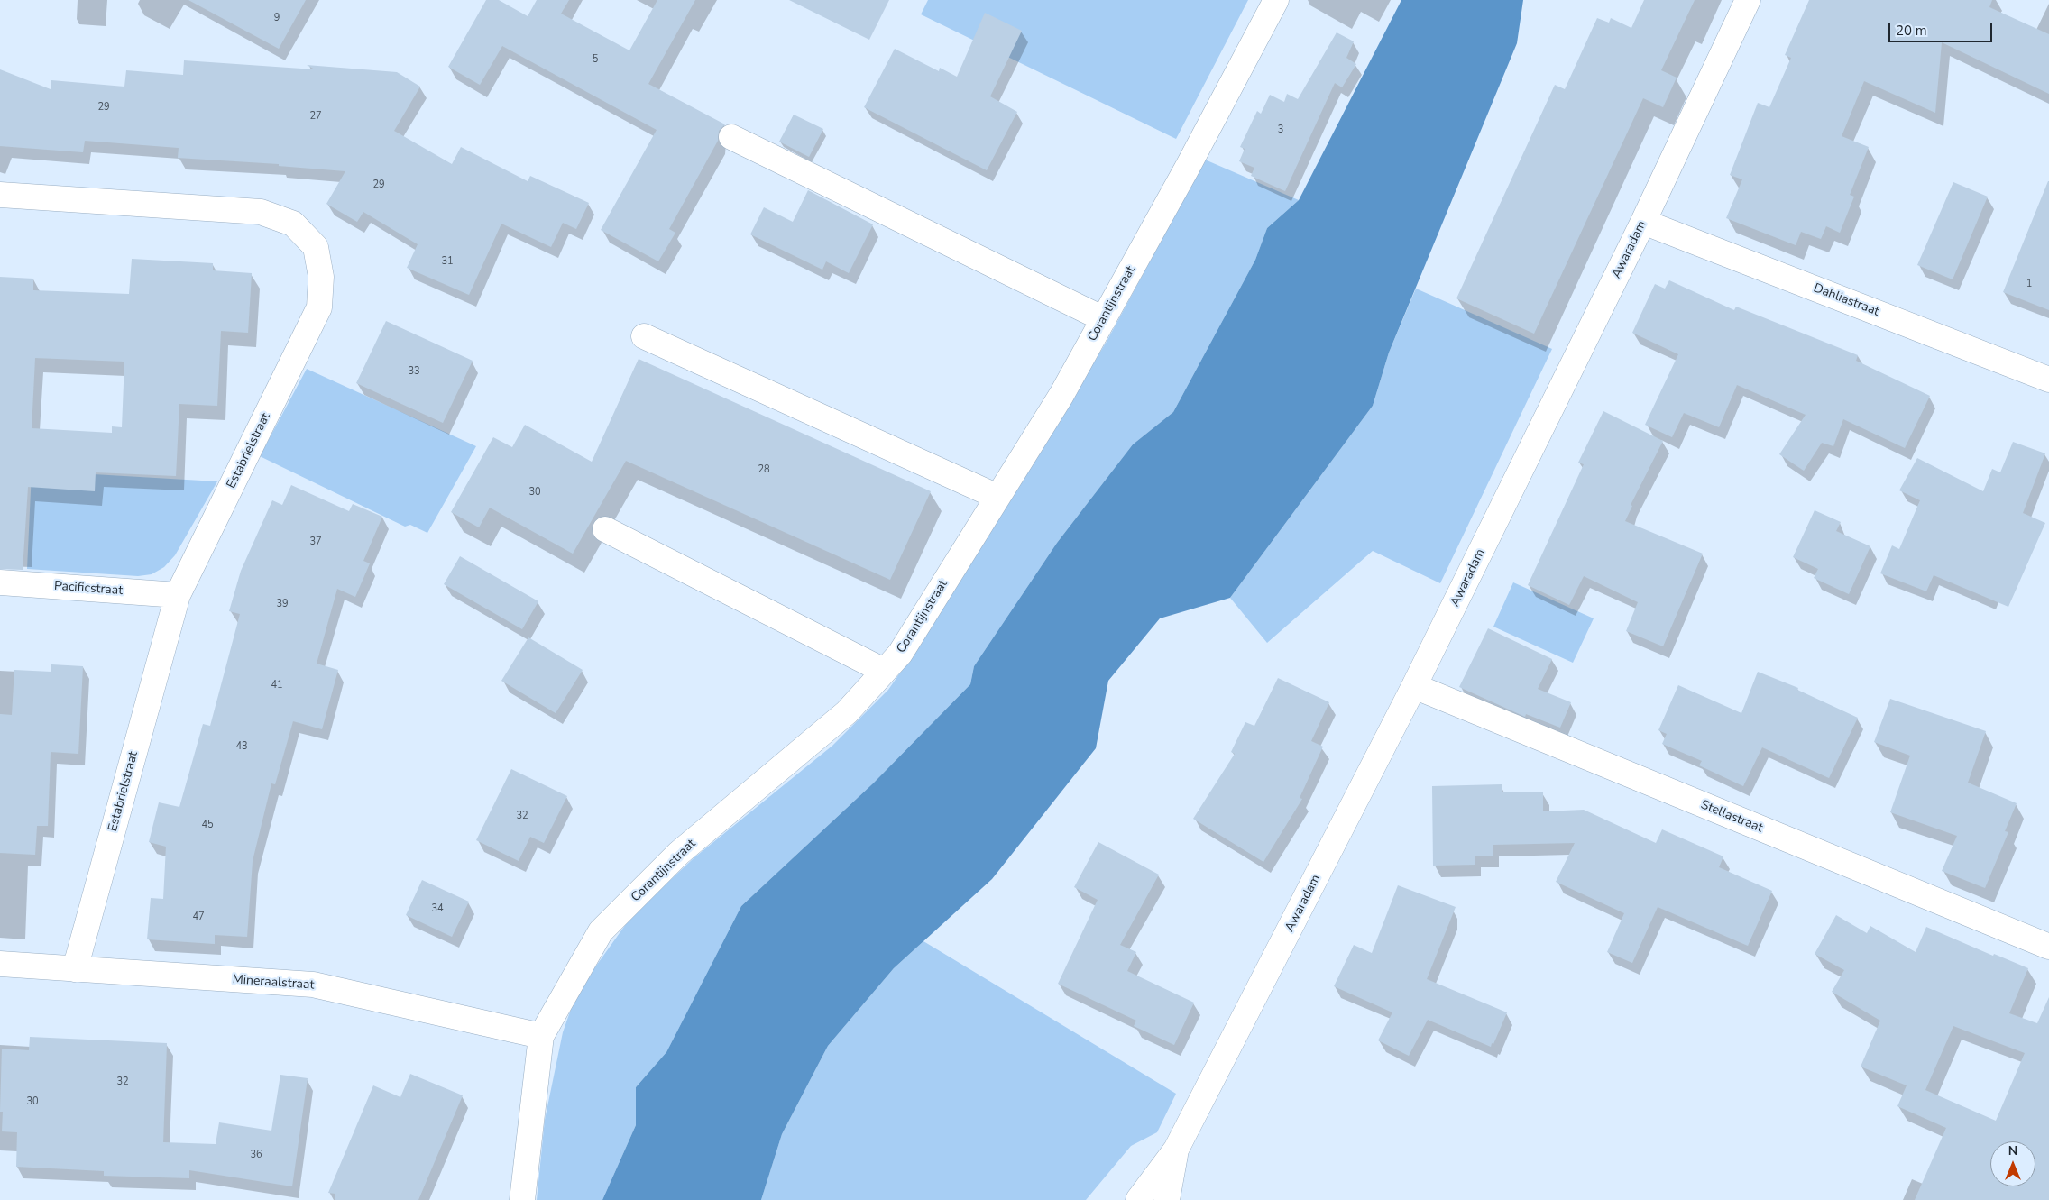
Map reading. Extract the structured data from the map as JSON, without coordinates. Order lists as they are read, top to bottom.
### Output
{
  "streets": {
    "street": [
      "Awaradam",
      "Dahliastraat",
      "Corantijnstraat",
      "Estabrielstraat",
      "Pacificstraat",
      "Stellastraat",
      "Mineraalstraat"
    ]
  },
  "crossings": [
    ["Awaradam", "Dahliastraat"],
    ["Awaradam", "Stellastraat"],
    ["Corantijnstraat", "Mineraalstraat"],
    ["Estabrielstraat", "Pacificstraat"],
    ["Estabrielstraat", "Mineraalstraat"]
  ],
  "house_numbers": [
    "9",
    "5",
    "29",
    "27",
    "3",
    "29",
    "31",
    "1",
    "33",
    "28",
    "30",
    "37",
    "39",
    "41",
    "43",
    "32",
    "45",
    "34",
    "47",
    "32",
    "30",
    "36"
  ],
  "scale_bar": "20 m",
  "north": "top"
}
